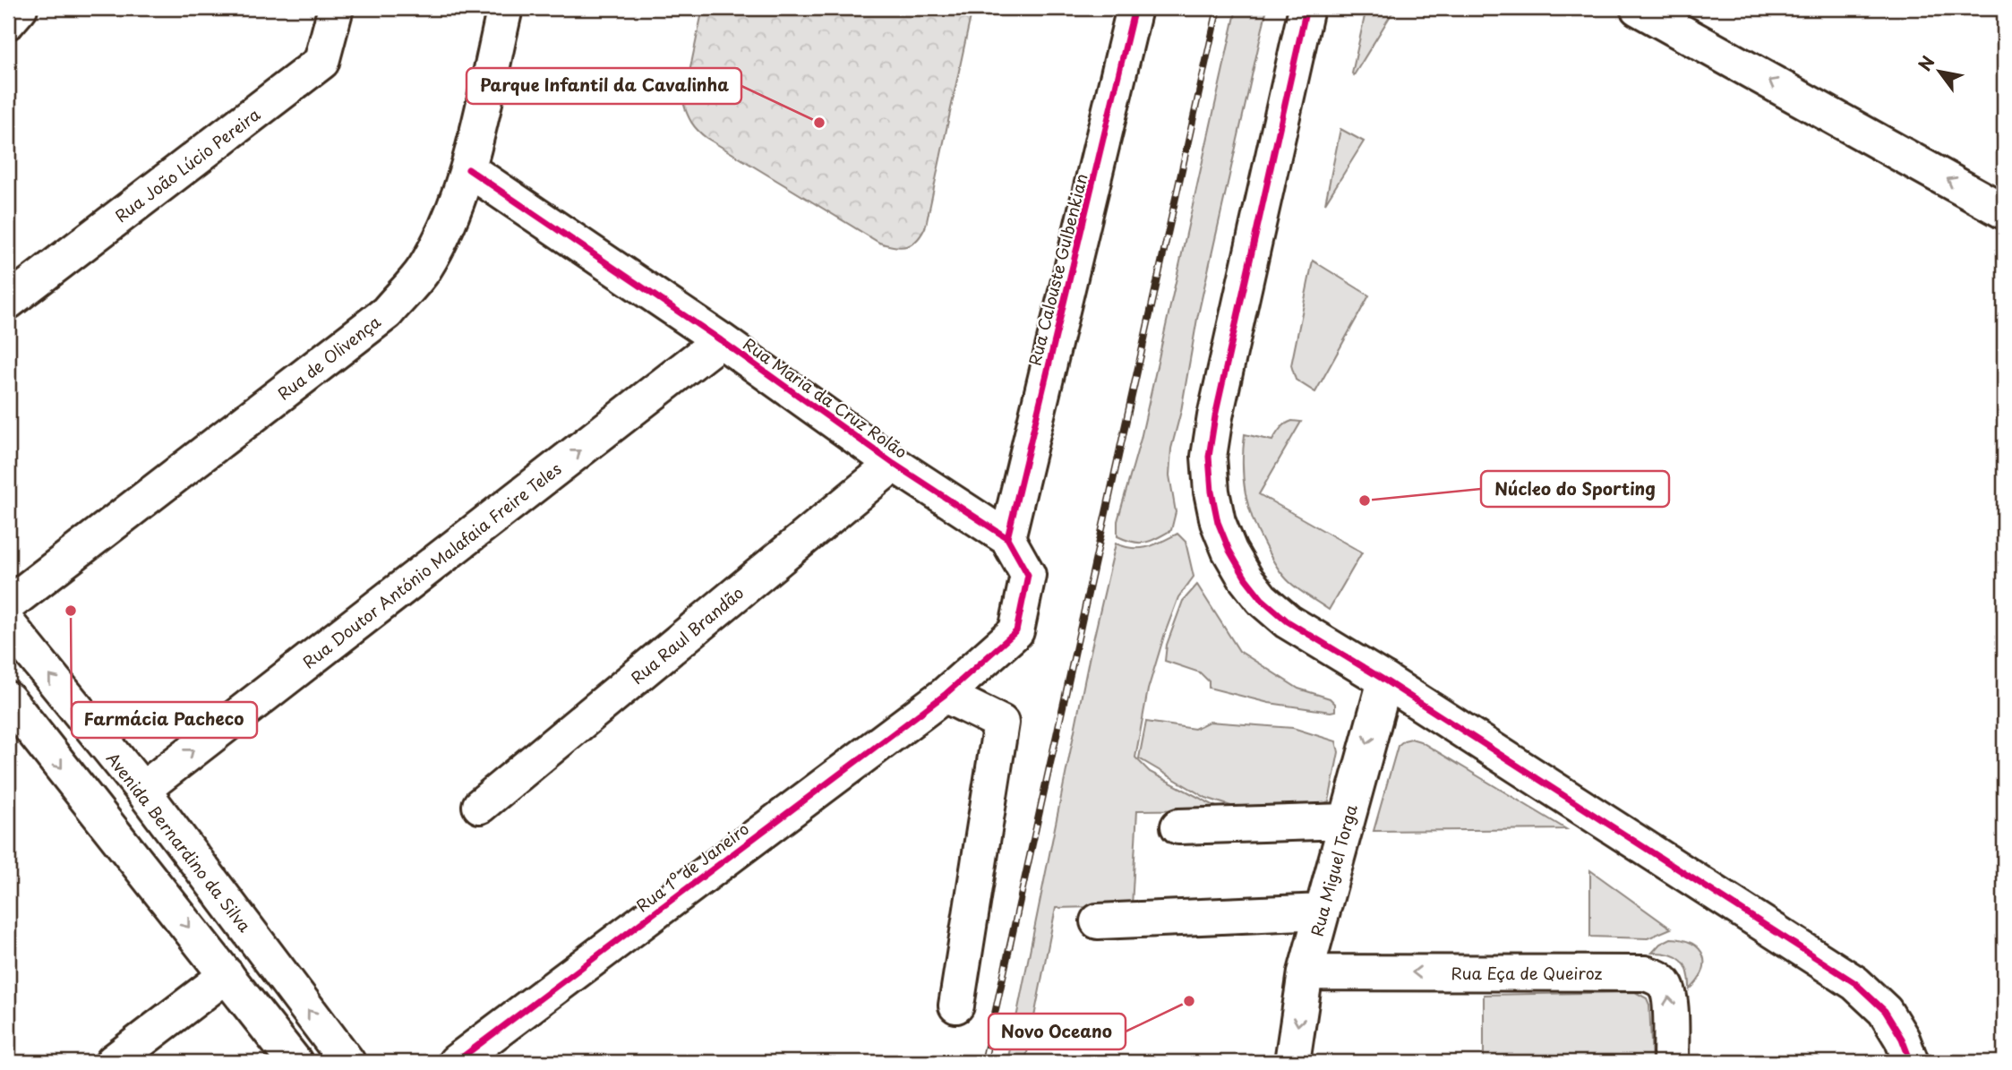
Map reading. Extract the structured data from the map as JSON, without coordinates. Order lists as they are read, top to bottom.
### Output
{
  "streets": {
    "street": [
      "Rua João Lúcio Pereira",
      "Rua Calouste Gulbenkian",
      "Rua de Olivença",
      "Rua Maria da Cruz Rolão",
      "Rua Doutor António Malafaia Freire Teles",
      "Rua Raul Brandão",
      "Avenida Bernardino da Silva",
      "Rua 1º de Janeiro",
      "Rua Miguel Torga",
      "Rua Eça de Queiroz"
    ]
  },
  "crossings": [
    ["Rua Calouste Gulbenkian", "Rua Maria da Cruz Rolão"],
    ["Rua de Olivença", "Rua Maria da Cruz Rolão"],
    ["Rua Maria da Cruz Rolão", "Rua Doutor António Malafaia Freire Teles"],
    ["Rua Maria da Cruz Rolão", "Rua Raul Brandão"],
    ["Rua Maria da Cruz Rolão", "Rua 1º de Janeiro"],
    ["Rua Doutor António Malafaia Freire Teles", "Avenida Bernardino da Silva"],
    ["Rua Miguel Torga", "Rua Eça de Queiroz"]
  ],
  "one_way": ["Rua Doutor António Malafaia Freire Teles", "Rua Miguel Torga"],
  "places": [
    "Parque Infantil da Cavalinha",
    "Núcleo do Sporting",
    "Farmácia Pacheco",
    "Novo Oceano"
  ],
  "north": "top left"
}
